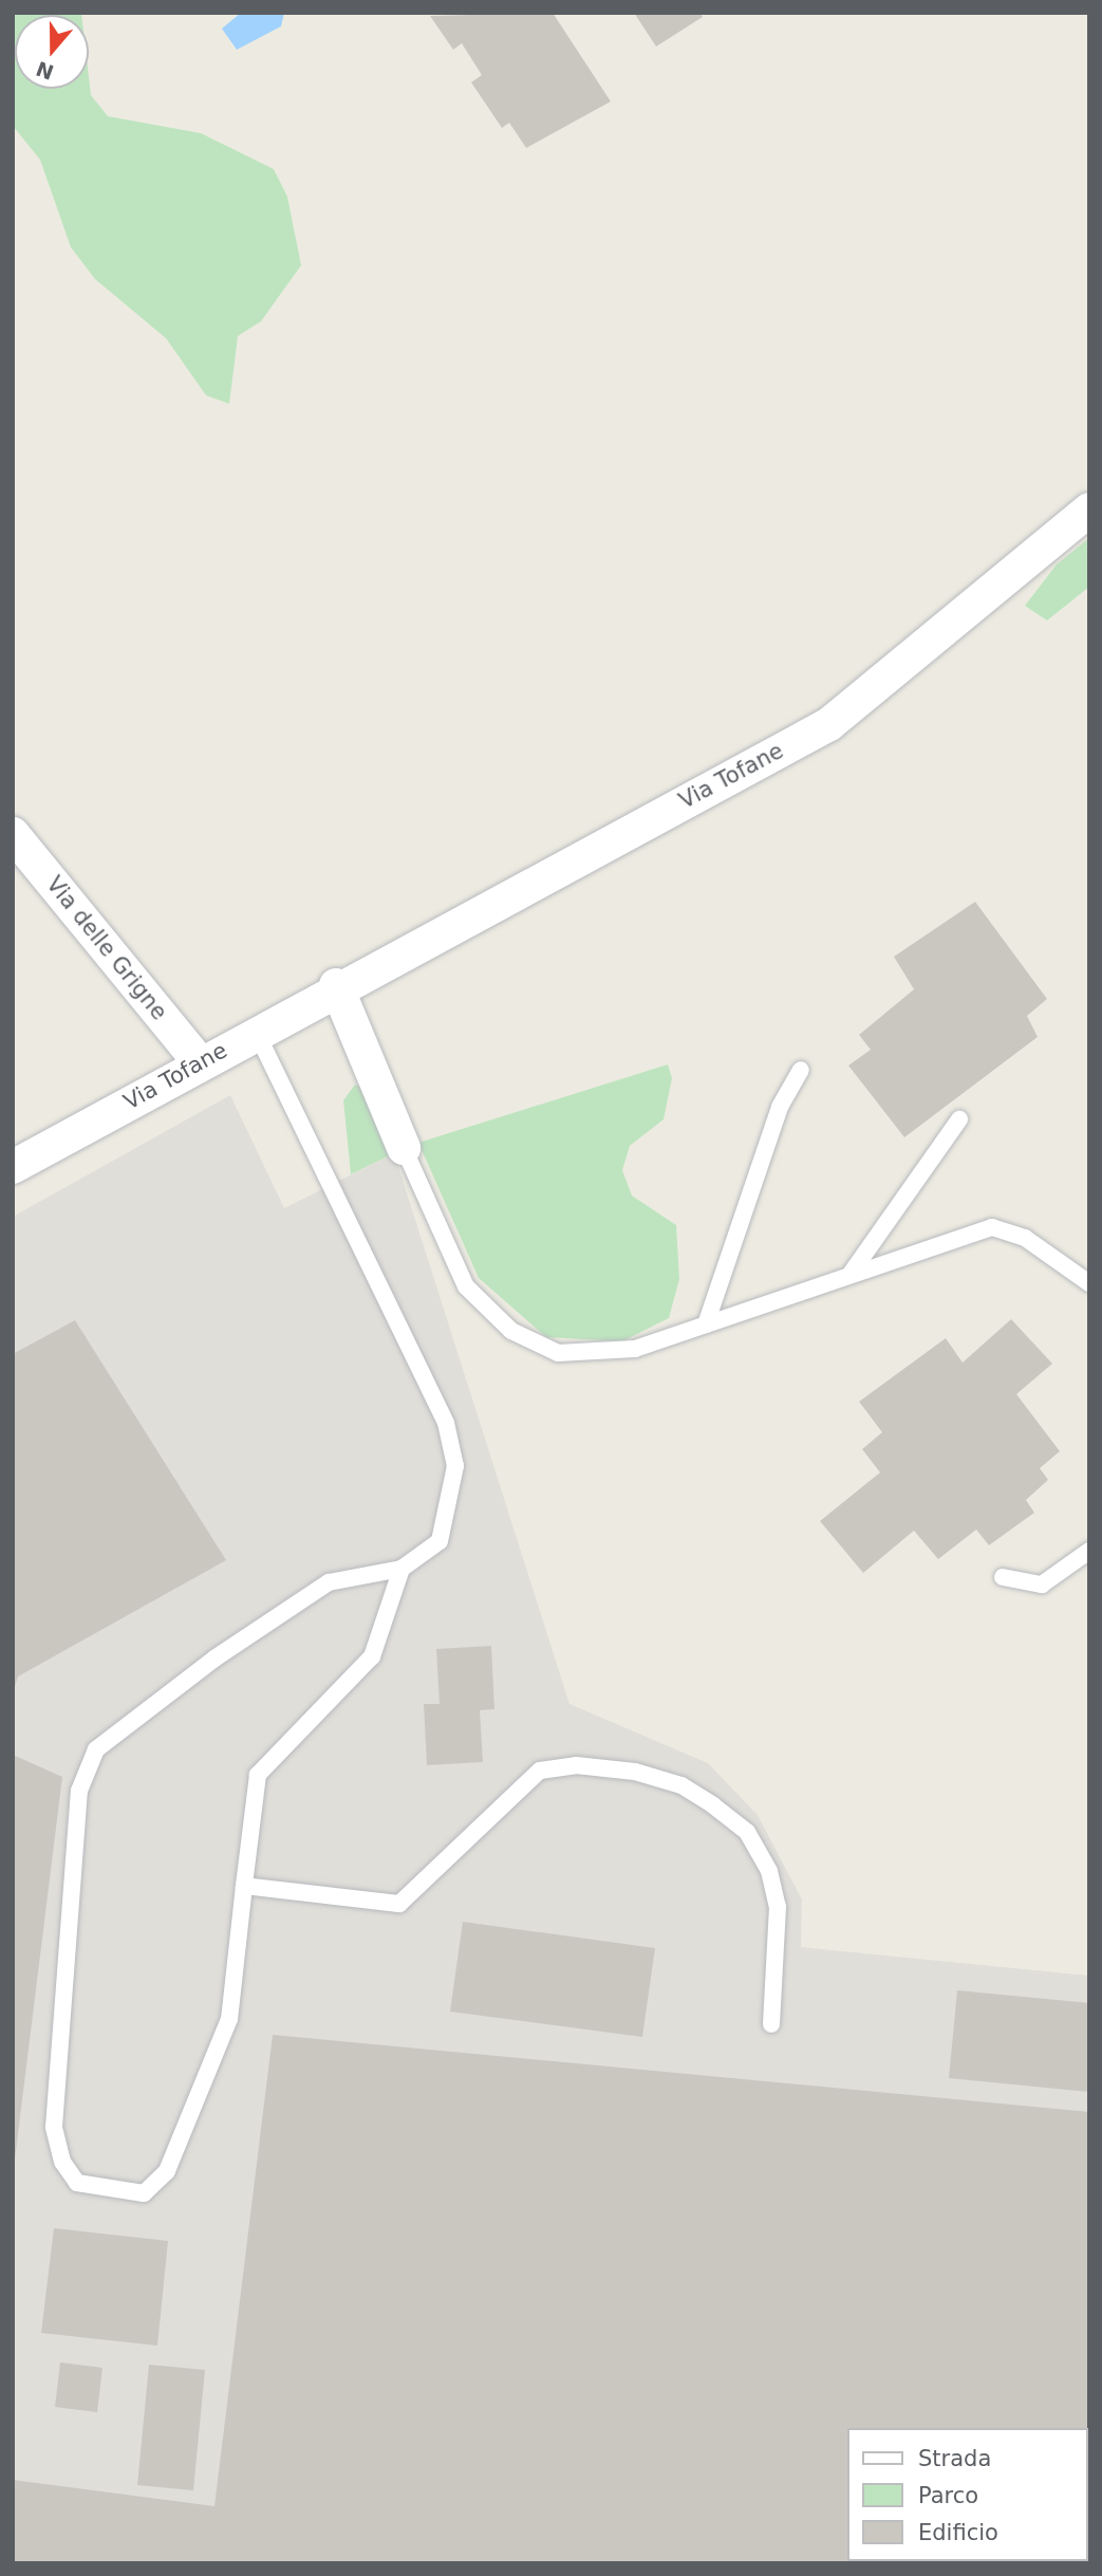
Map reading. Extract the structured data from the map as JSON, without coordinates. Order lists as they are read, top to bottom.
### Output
{
  "streets": {
    "street": ["Via Tofane", "Via delle Grigne"]
  },
  "crossings": [
    ["Via Tofane", "Via delle Grigne"]
  ],
  "legend": ["Strada", "Parco", "Edificio"],
  "north": "bottom"
}
